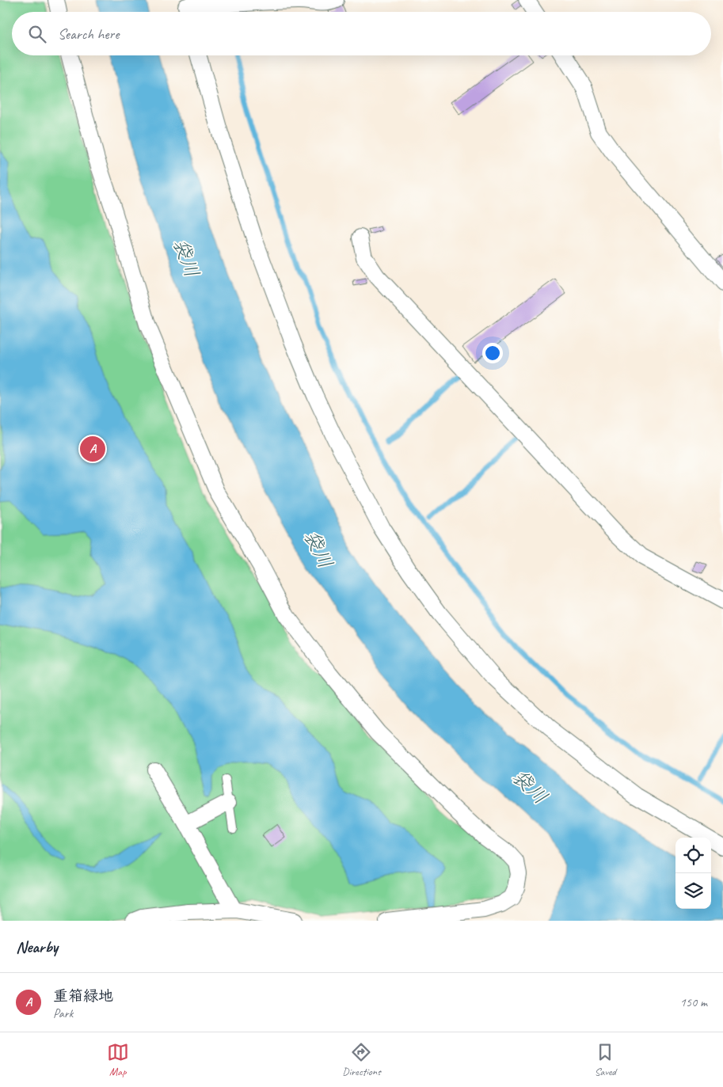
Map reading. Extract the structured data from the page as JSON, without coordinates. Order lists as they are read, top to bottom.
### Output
{
  "water": ["袋川"],
  "page": {
    "search": "Search here",
    "pins": "A",
    "heading": "Nearby",
    "list": [
      {
        "mark": "A",
        "name": "重箱緑地",
        "note": "Park",
        "value": "150 m"
      }
    ],
    "nav": ["Map", "Directions", "Saved"]
  }
}
